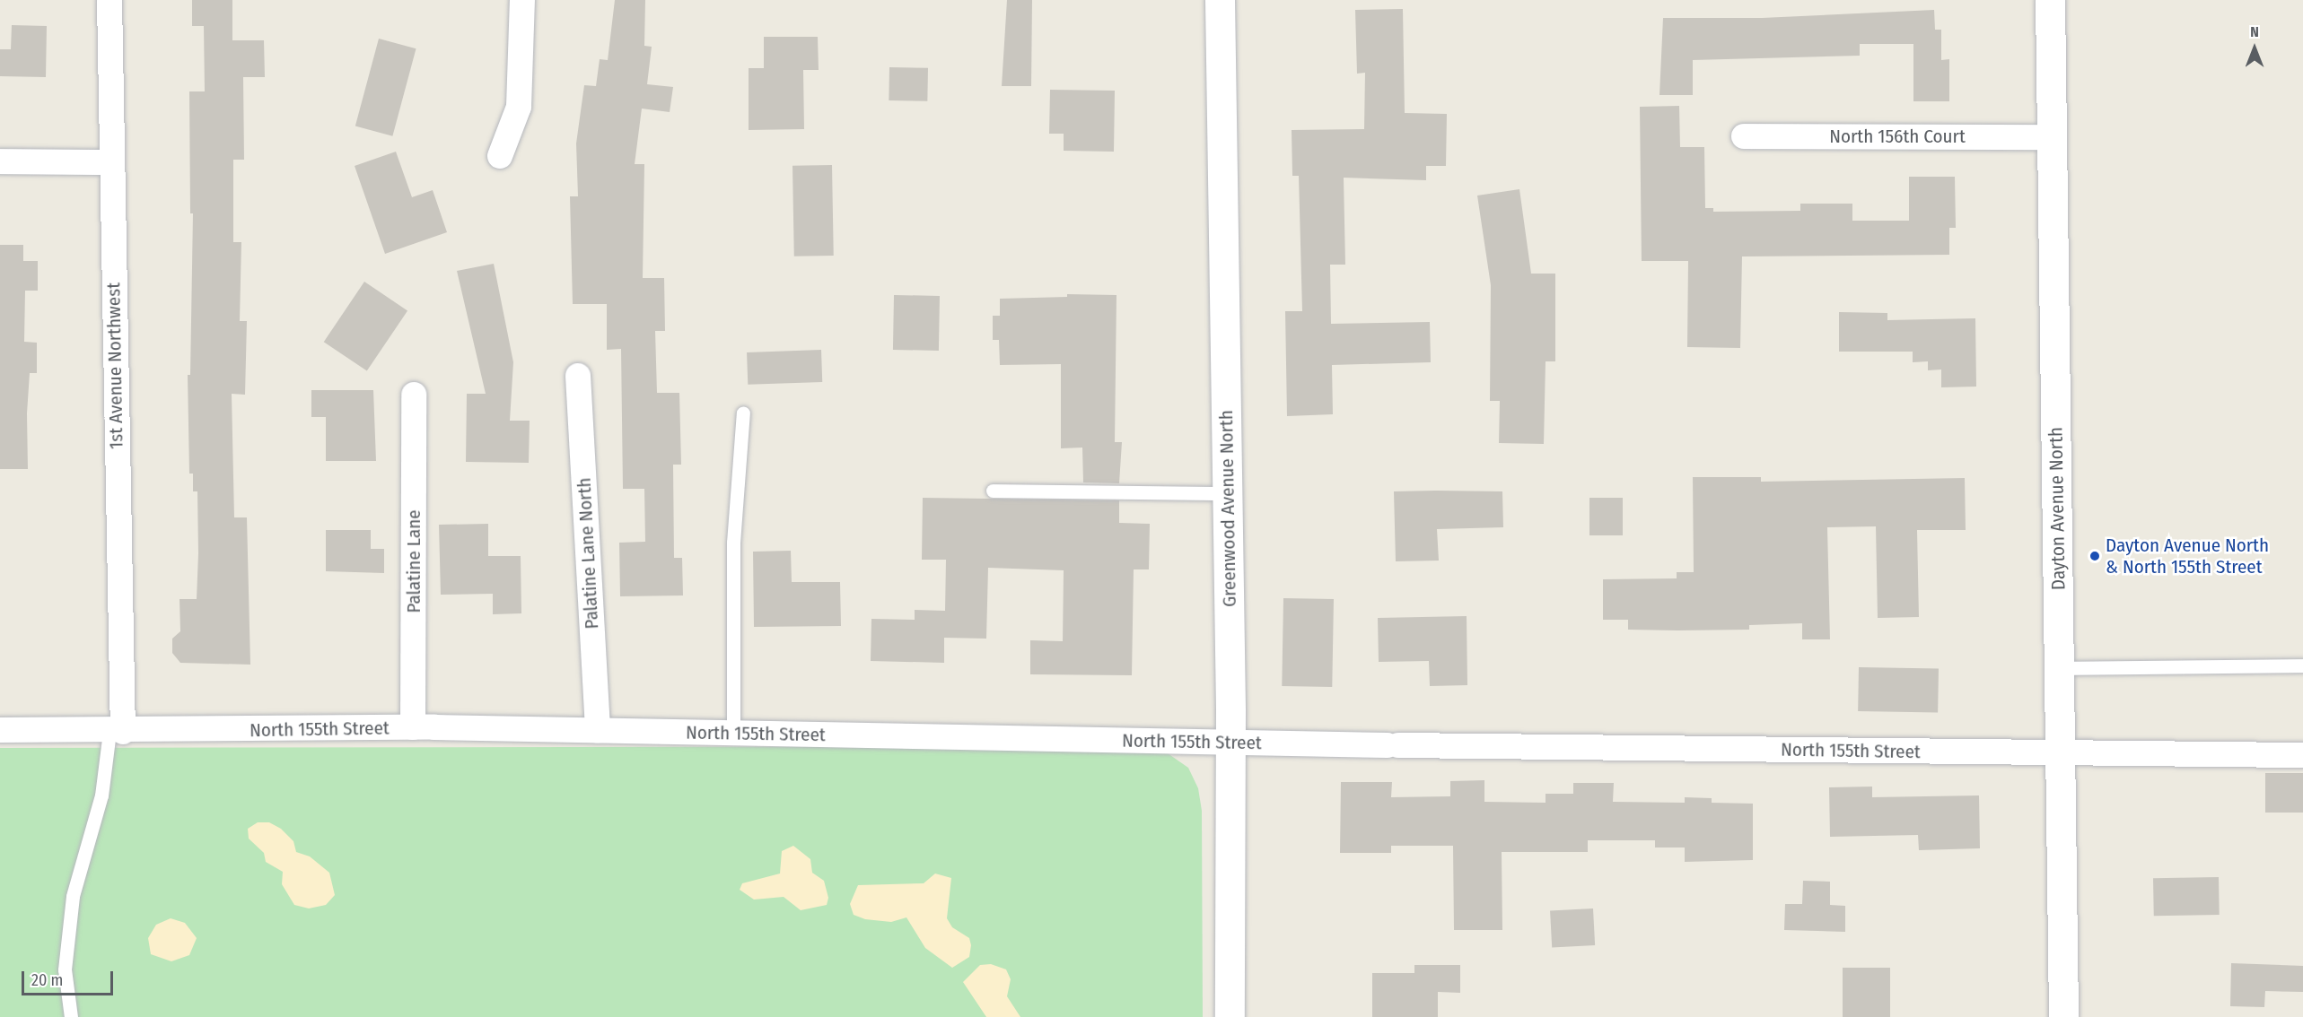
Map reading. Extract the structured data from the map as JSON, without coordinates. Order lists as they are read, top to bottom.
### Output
{
  "streets": {
    "street": [
      "North 156th Court",
      "1st Avenue Northwest",
      "Greenwood Avenue North",
      "Dayton Avenue North",
      "Palatine Lane North",
      "Palatine Lane",
      "North 155th Street"
    ]
  },
  "crossings": [
    ["North 156th Court", "Dayton Avenue North"],
    ["1st Avenue Northwest", "North 155th Street"],
    ["Greenwood Avenue North", "North 155th Street"],
    ["Dayton Avenue North", "North 155th Street"],
    ["Palatine Lane North", "North 155th Street"],
    ["Palatine Lane", "North 155th Street"]
  ],
  "places": ["Dayton Avenue North & North 155th Street"],
  "scale_bar": "20 m",
  "north": "top"
}
